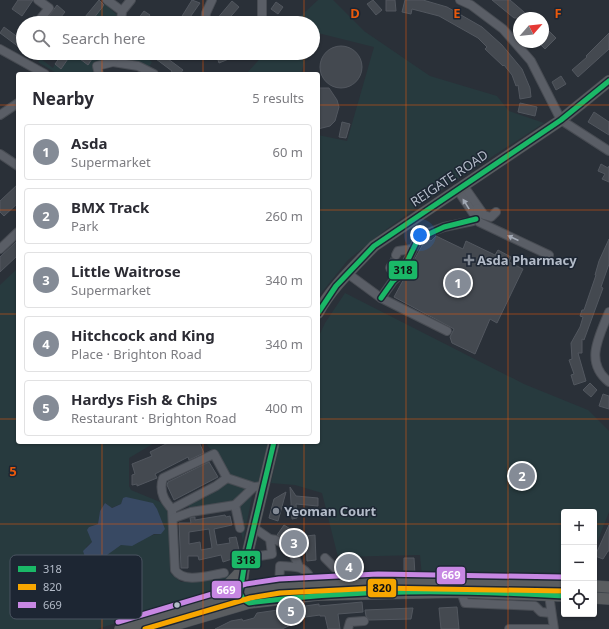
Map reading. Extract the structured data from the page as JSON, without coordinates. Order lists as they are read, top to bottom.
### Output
{
  "streets": {
    "highway": ["REIGATE ROAD"]
  },
  "places": {
    "health": ["Asda Pharmacy"],
    "other": ["Yeoman Court"]
  },
  "lines": ["transit line 318", "transit line 669", "transit line 820"],
  "legend": ["318", "820", "669"],
  "north": "top right",
  "page": {
    "search": "Search here",
    "heading": ["Nearby", "5 results"],
    "list": [
      {
        "mark": "1",
        "name": "Asda",
        "note": "Supermarket",
        "value": "60 m"
      },
      {
        "mark": "2",
        "name": "BMX Track",
        "note": "Park",
        "value": "260 m"
      },
      {
        "mark": "3",
        "name": "Little Waitrose",
        "note": "Supermarket",
        "value": "340 m"
      },
      {
        "mark": "4",
        "name": "Hitchcock and King",
        "note": "Place · Brighton Road",
        "value": "340 m"
      },
      {
        "mark": "5",
        "name": "Hardys Fish & Chips",
        "note": "Restaurant · Brighton Road",
        "value": "400 m"
      }
    ],
    "pins": [
      "1",
      "2",
      "3",
      "4",
      "5"
    ],
    "map_buttons": ["+", "−"]
  },
  "grid": {
    "columns": ["D", "E", "F"],
    "rows": ["5"]
  }
}
